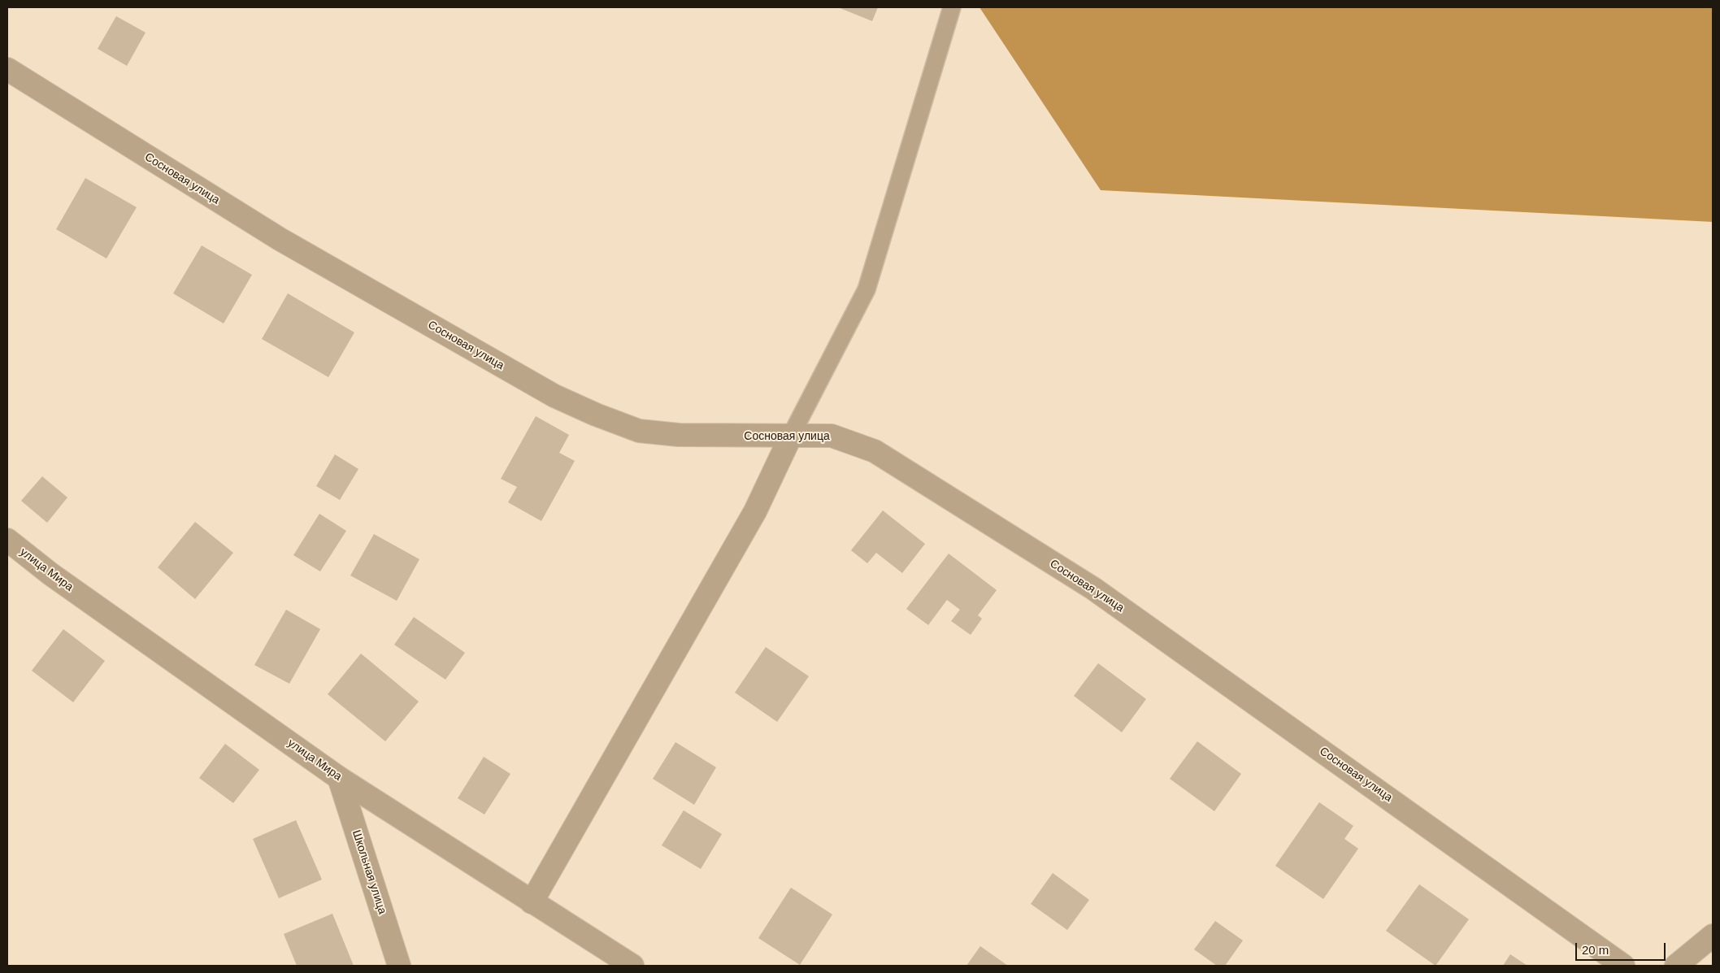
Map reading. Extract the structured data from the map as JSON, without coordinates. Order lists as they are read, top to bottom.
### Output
{
  "streets": {
    "street": ["Сосновая улица", "улица Мира", "Школьная улица"]
  },
  "crossings": [
    ["улица Мира", "Школьная улица"]
  ],
  "scale_bar": "20 m"
}
